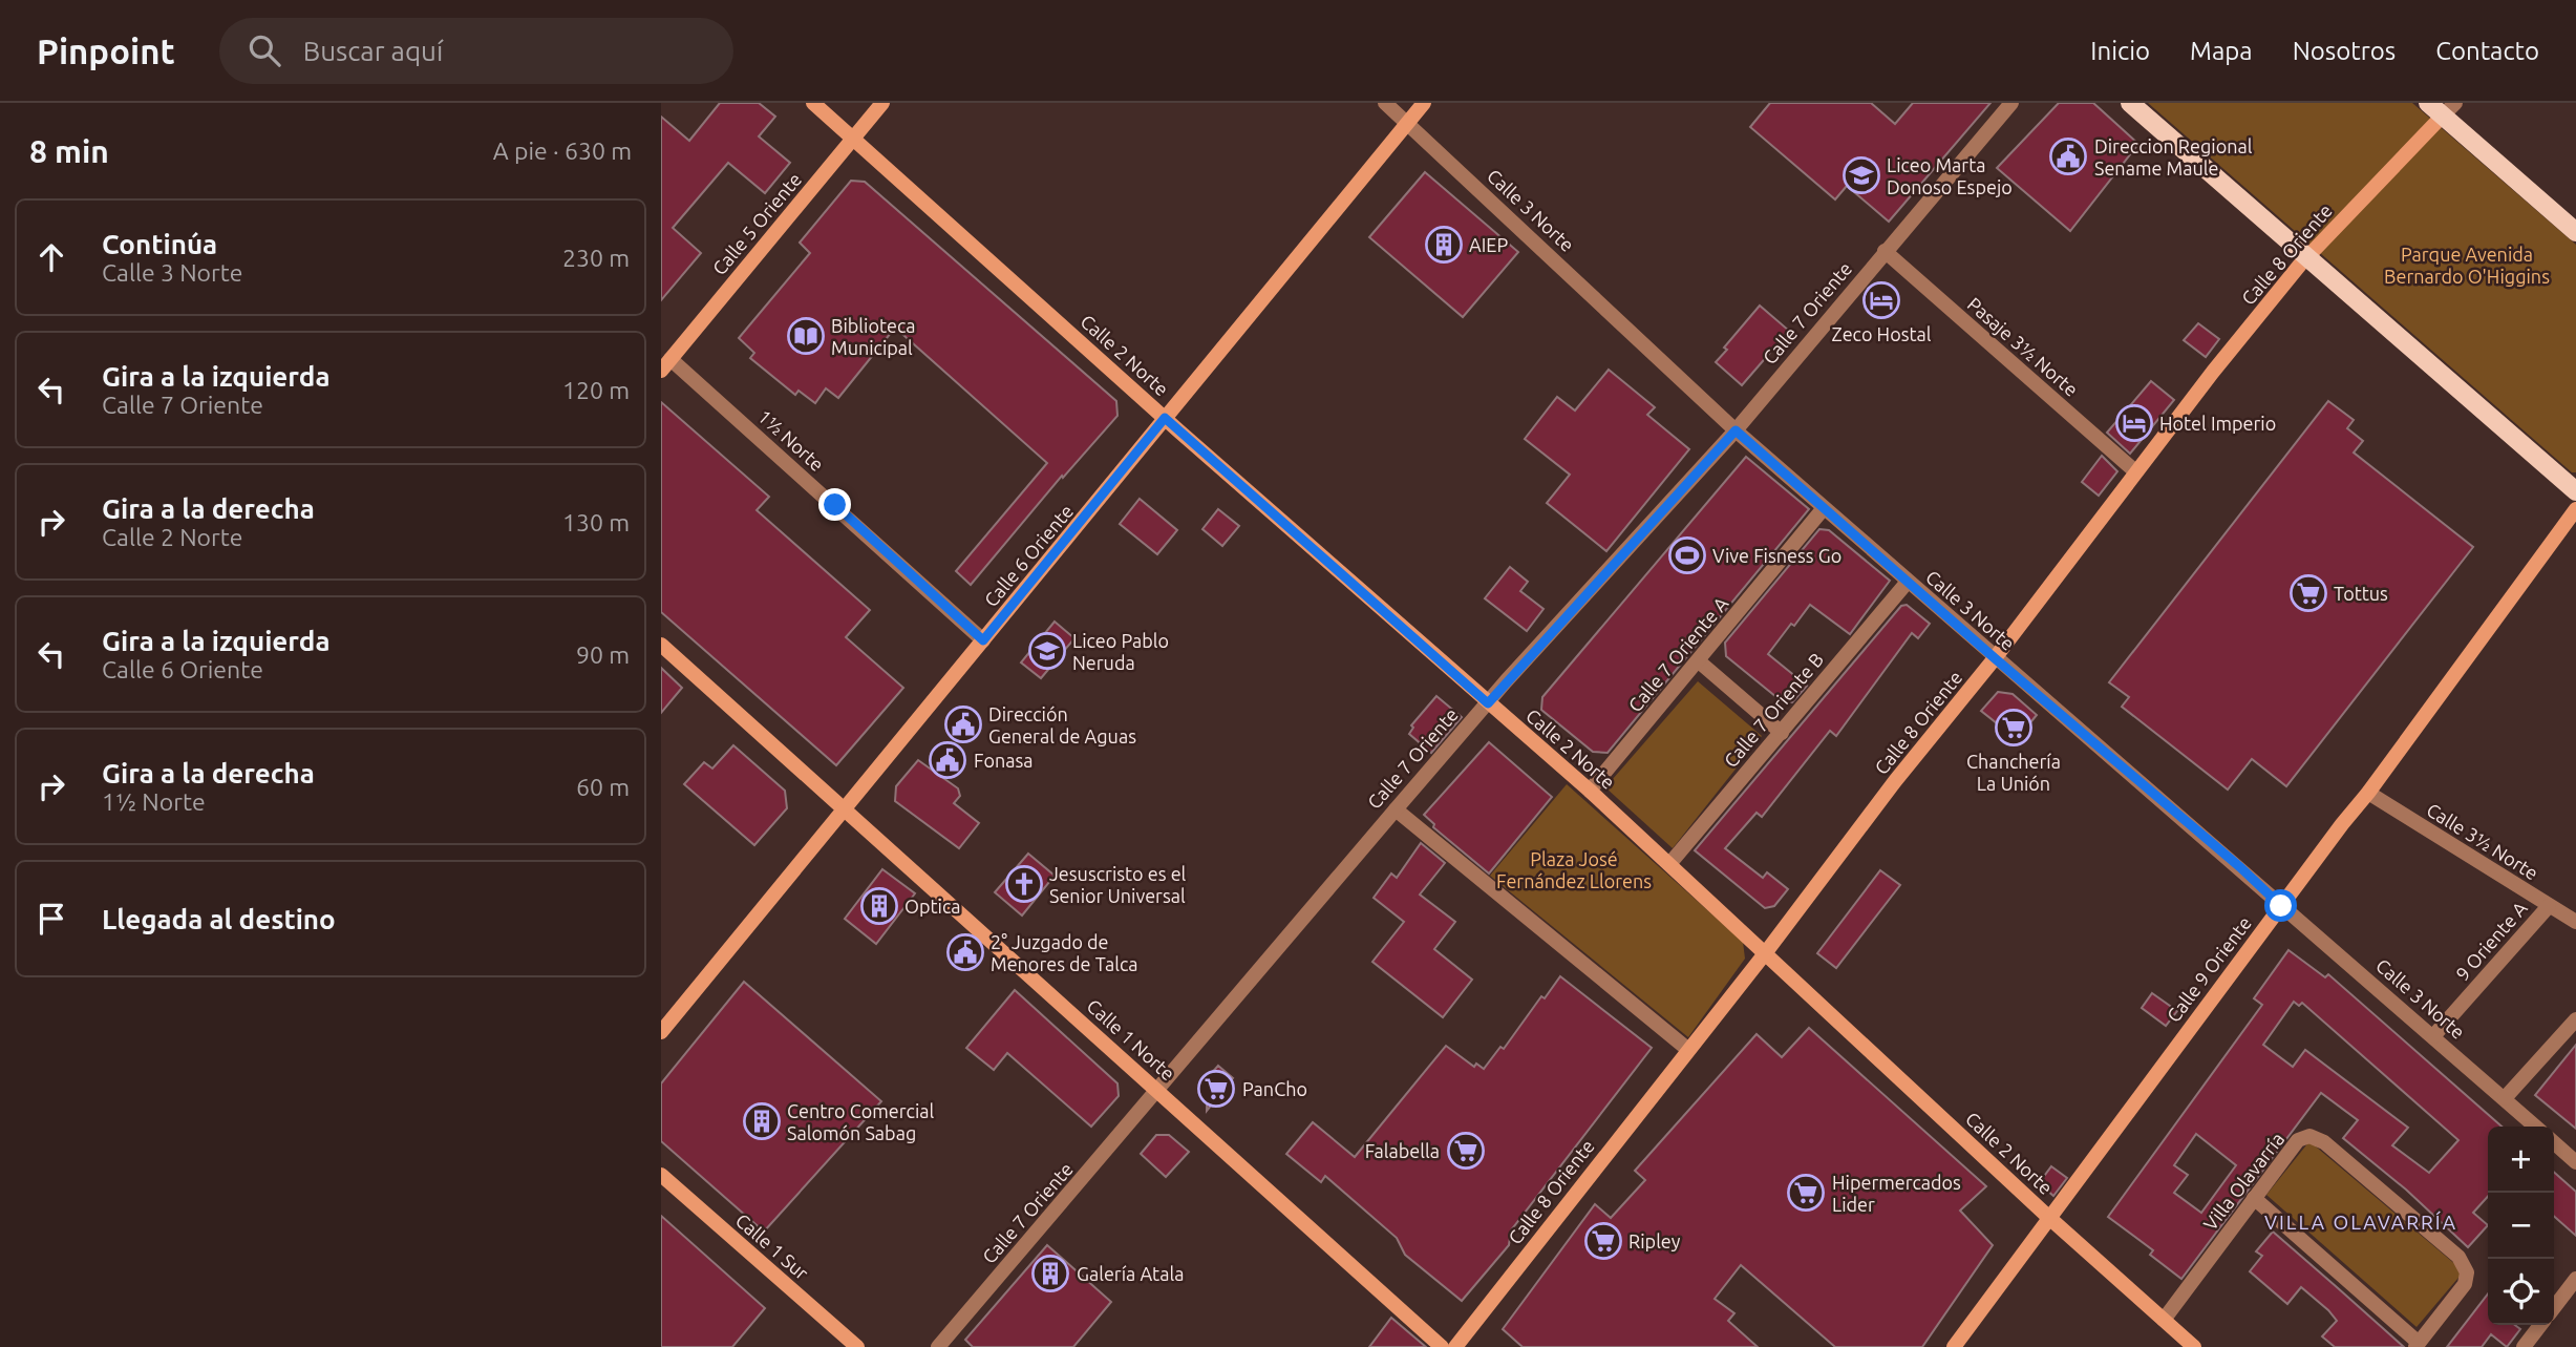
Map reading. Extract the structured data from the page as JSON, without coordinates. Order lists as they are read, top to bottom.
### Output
{
  "streets": {
    "street": [
      "Calle 3 Norte",
      "Calle 5 Oriente",
      "Calle 8 Oriente",
      "Calle 7 Oriente",
      "Pasaje 3½ Norte",
      "Calle 2 Norte",
      "1½ Norte",
      "Calle 6 Oriente",
      "Calle 7 Oriente A",
      "Calle 7 Oriente B",
      "Calle 3½ Norte",
      "9 Oriente A",
      "Calle 9 Oriente",
      "Calle 1 Norte",
      "Villa Olavarría",
      "Calle 1 Sur"
    ]
  },
  "crossings": [
    ["Calle 3 Norte", "Calle 8 Oriente"],
    ["Calle 3 Norte", "Calle 7 Oriente"],
    ["Calle 3 Norte", "Calle 6 Oriente"],
    ["Calle 3 Norte", "Calle 7 Oriente A"],
    ["Calle 3 Norte", "Calle 7 Oriente B"],
    ["Calle 3 Norte", "9 Oriente A"],
    ["Calle 3 Norte", "Calle 9 Oriente"],
    ["Calle 5 Oriente", "Calle 2 Norte"],
    ["Calle 5 Oriente", "1½ Norte"],
    ["Calle 8 Oriente", "Pasaje 3½ Norte"],
    ["Calle 8 Oriente", "Calle 2 Norte"],
    ["Calle 7 Oriente", "Pasaje 3½ Norte"],
    ["Calle 7 Oriente", "Calle 2 Norte"],
    ["Calle 7 Oriente", "Calle 1 Norte"],
    ["Calle 2 Norte", "Calle 6 Oriente"],
    ["Calle 2 Norte", "Calle 7 Oriente A"],
    ["Calle 2 Norte", "Calle 7 Oriente B"],
    ["Calle 2 Norte", "Calle 9 Oriente"],
    ["Calle 2 Norte", "Villa Olavarría"],
    ["1½ Norte", "Calle 6 Oriente"],
    ["Calle 6 Oriente", "Calle 1 Norte"],
    ["Calle 3½ Norte", "9 Oriente A"],
    ["Calle 3½ Norte", "Calle 9 Oriente"]
  ],
  "districts": ["VILLA OLAVARRÍA"],
  "parks": ["Parque Avenida Bernardo O'Higgins", "Plaza José Fernández Llorens"],
  "places": {
    "public building": [
      "Direccion Regional Sename Maule",
      "Dirección General de Aguas",
      "Fonasa",
      "2° Juzgado de Menores de Talca"
    ],
    "school or university": ["Liceo Marta Donoso Espejo", "Liceo Pablo Neruda"],
    "building": [
      "AIEP",
      "Optica",
      "Centro Comercial Salomón Sabag",
      "Galería Atala"
    ],
    "hotel": ["Zeco Hostal", "Hotel Imperio"],
    "library": ["Biblioteca Municipal"],
    "sports": ["Vive Fisness Go"],
    "supermarket": [
      "Tottus",
      "Chanchería La Unión",
      "PanCho",
      "Falabella",
      "Hipermercados Lider",
      "Ripley"
    ],
    "church": ["Jesuscristo es el Senior Universal"]
  },
  "page": {
    "header": "Pinpoint",
    "search": "Buscar aquí",
    "nav": [
      "Inicio",
      "Mapa",
      "Nosotros",
      "Contacto"
    ],
    "heading": ["8 min", "A pie · 630 m"],
    "list": [
      ["Continúa", "Calle 3 Norte", "230 m"],
      ["Gira a la izquierda", "Calle 7 Oriente", "120 m"],
      ["Gira a la derecha", "Calle 2 Norte", "130 m"],
      ["Gira a la izquierda", "Calle 6 Oriente", "90 m"],
      ["Gira a la derecha", "1½ Norte", "60 m"],
      "Llegada al destino"
    ],
    "map_buttons": ["+", "−"]
  }
}
